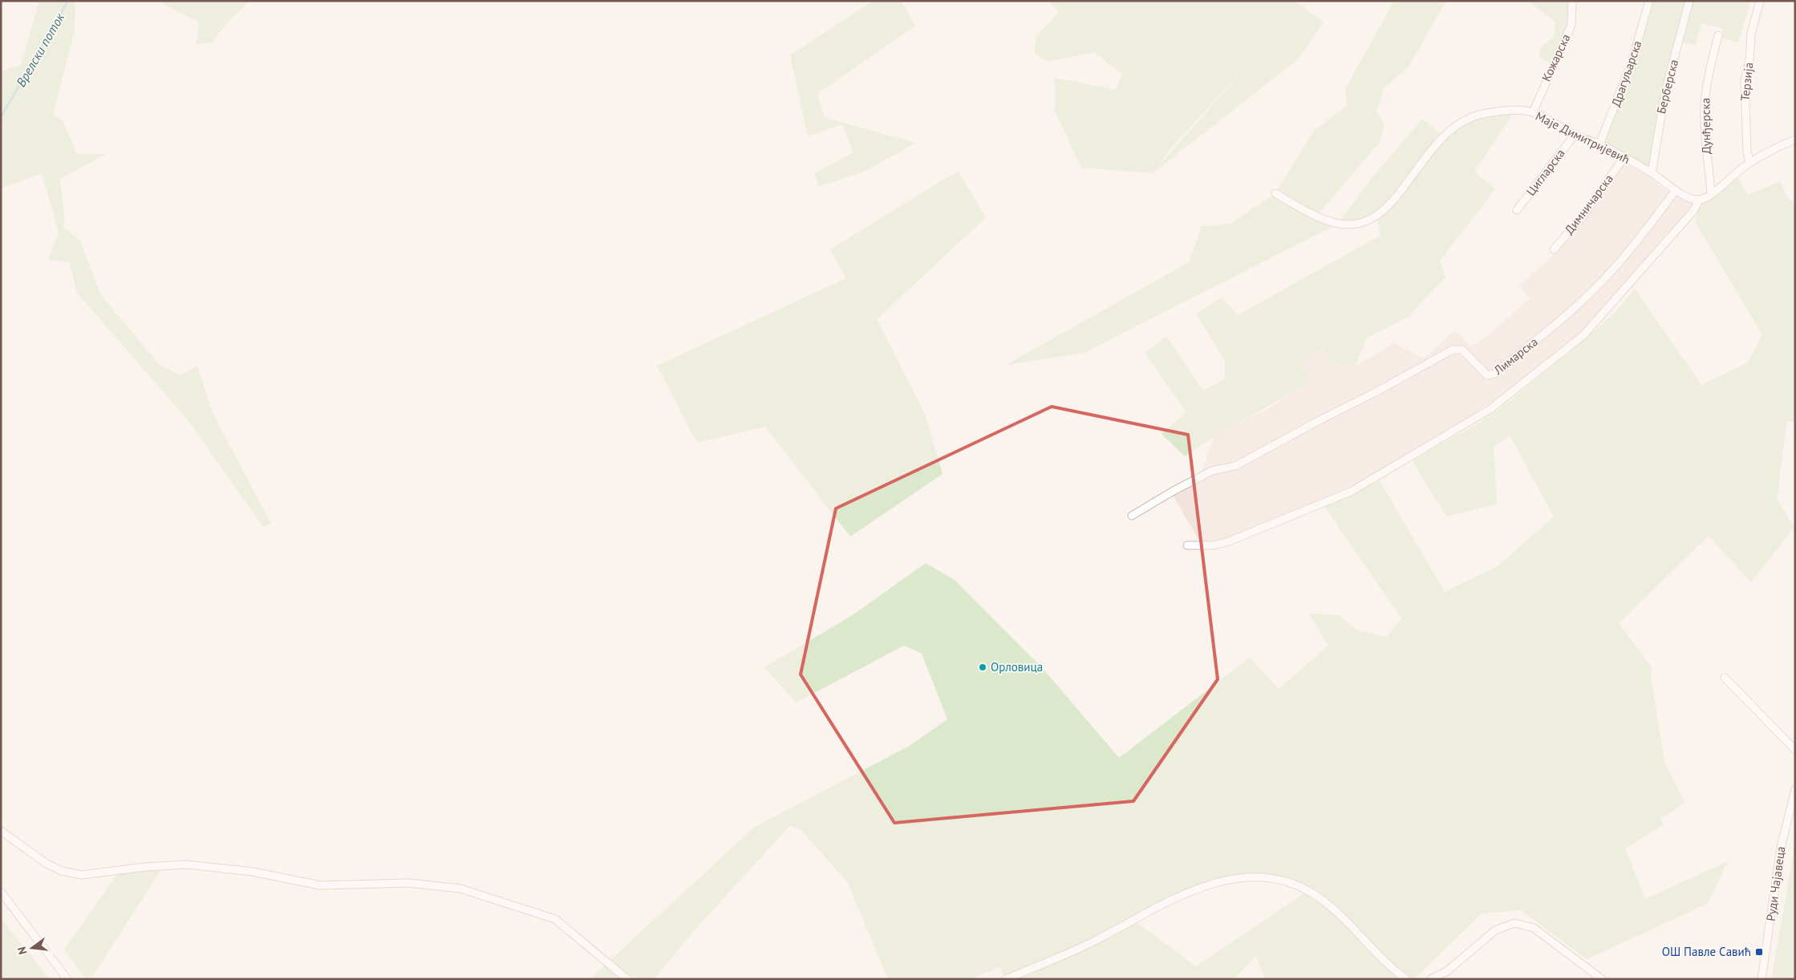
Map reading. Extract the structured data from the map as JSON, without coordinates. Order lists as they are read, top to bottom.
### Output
{
  "streets": {
    "street": [
      "Кожарска",
      "Драгуљарска",
      "Терзија",
      "Берберска",
      "Дунђерска",
      "Маје Димитријевић",
      "Цигларска",
      "Димничарска",
      "Лимарска",
      "Руди Чајавеца"
    ]
  },
  "crossings": [
    ["Кожарска", "Маје Димитријевић"],
    ["Драгуљарска", "Маје Димитријевић"],
    ["Берберска", "Маје Димитријевић"],
    ["Маје Димитријевић", "Цигларска"],
    ["Маје Димитријевић", "Димничарска"],
    ["Маје Димитријевић", "Лимарска"]
  ],
  "water": ["Врелски поток"],
  "places": {
    "other": ["Орловица"],
    "transit": ["ОШ Павле Савић"]
  },
  "north": "left"
}
